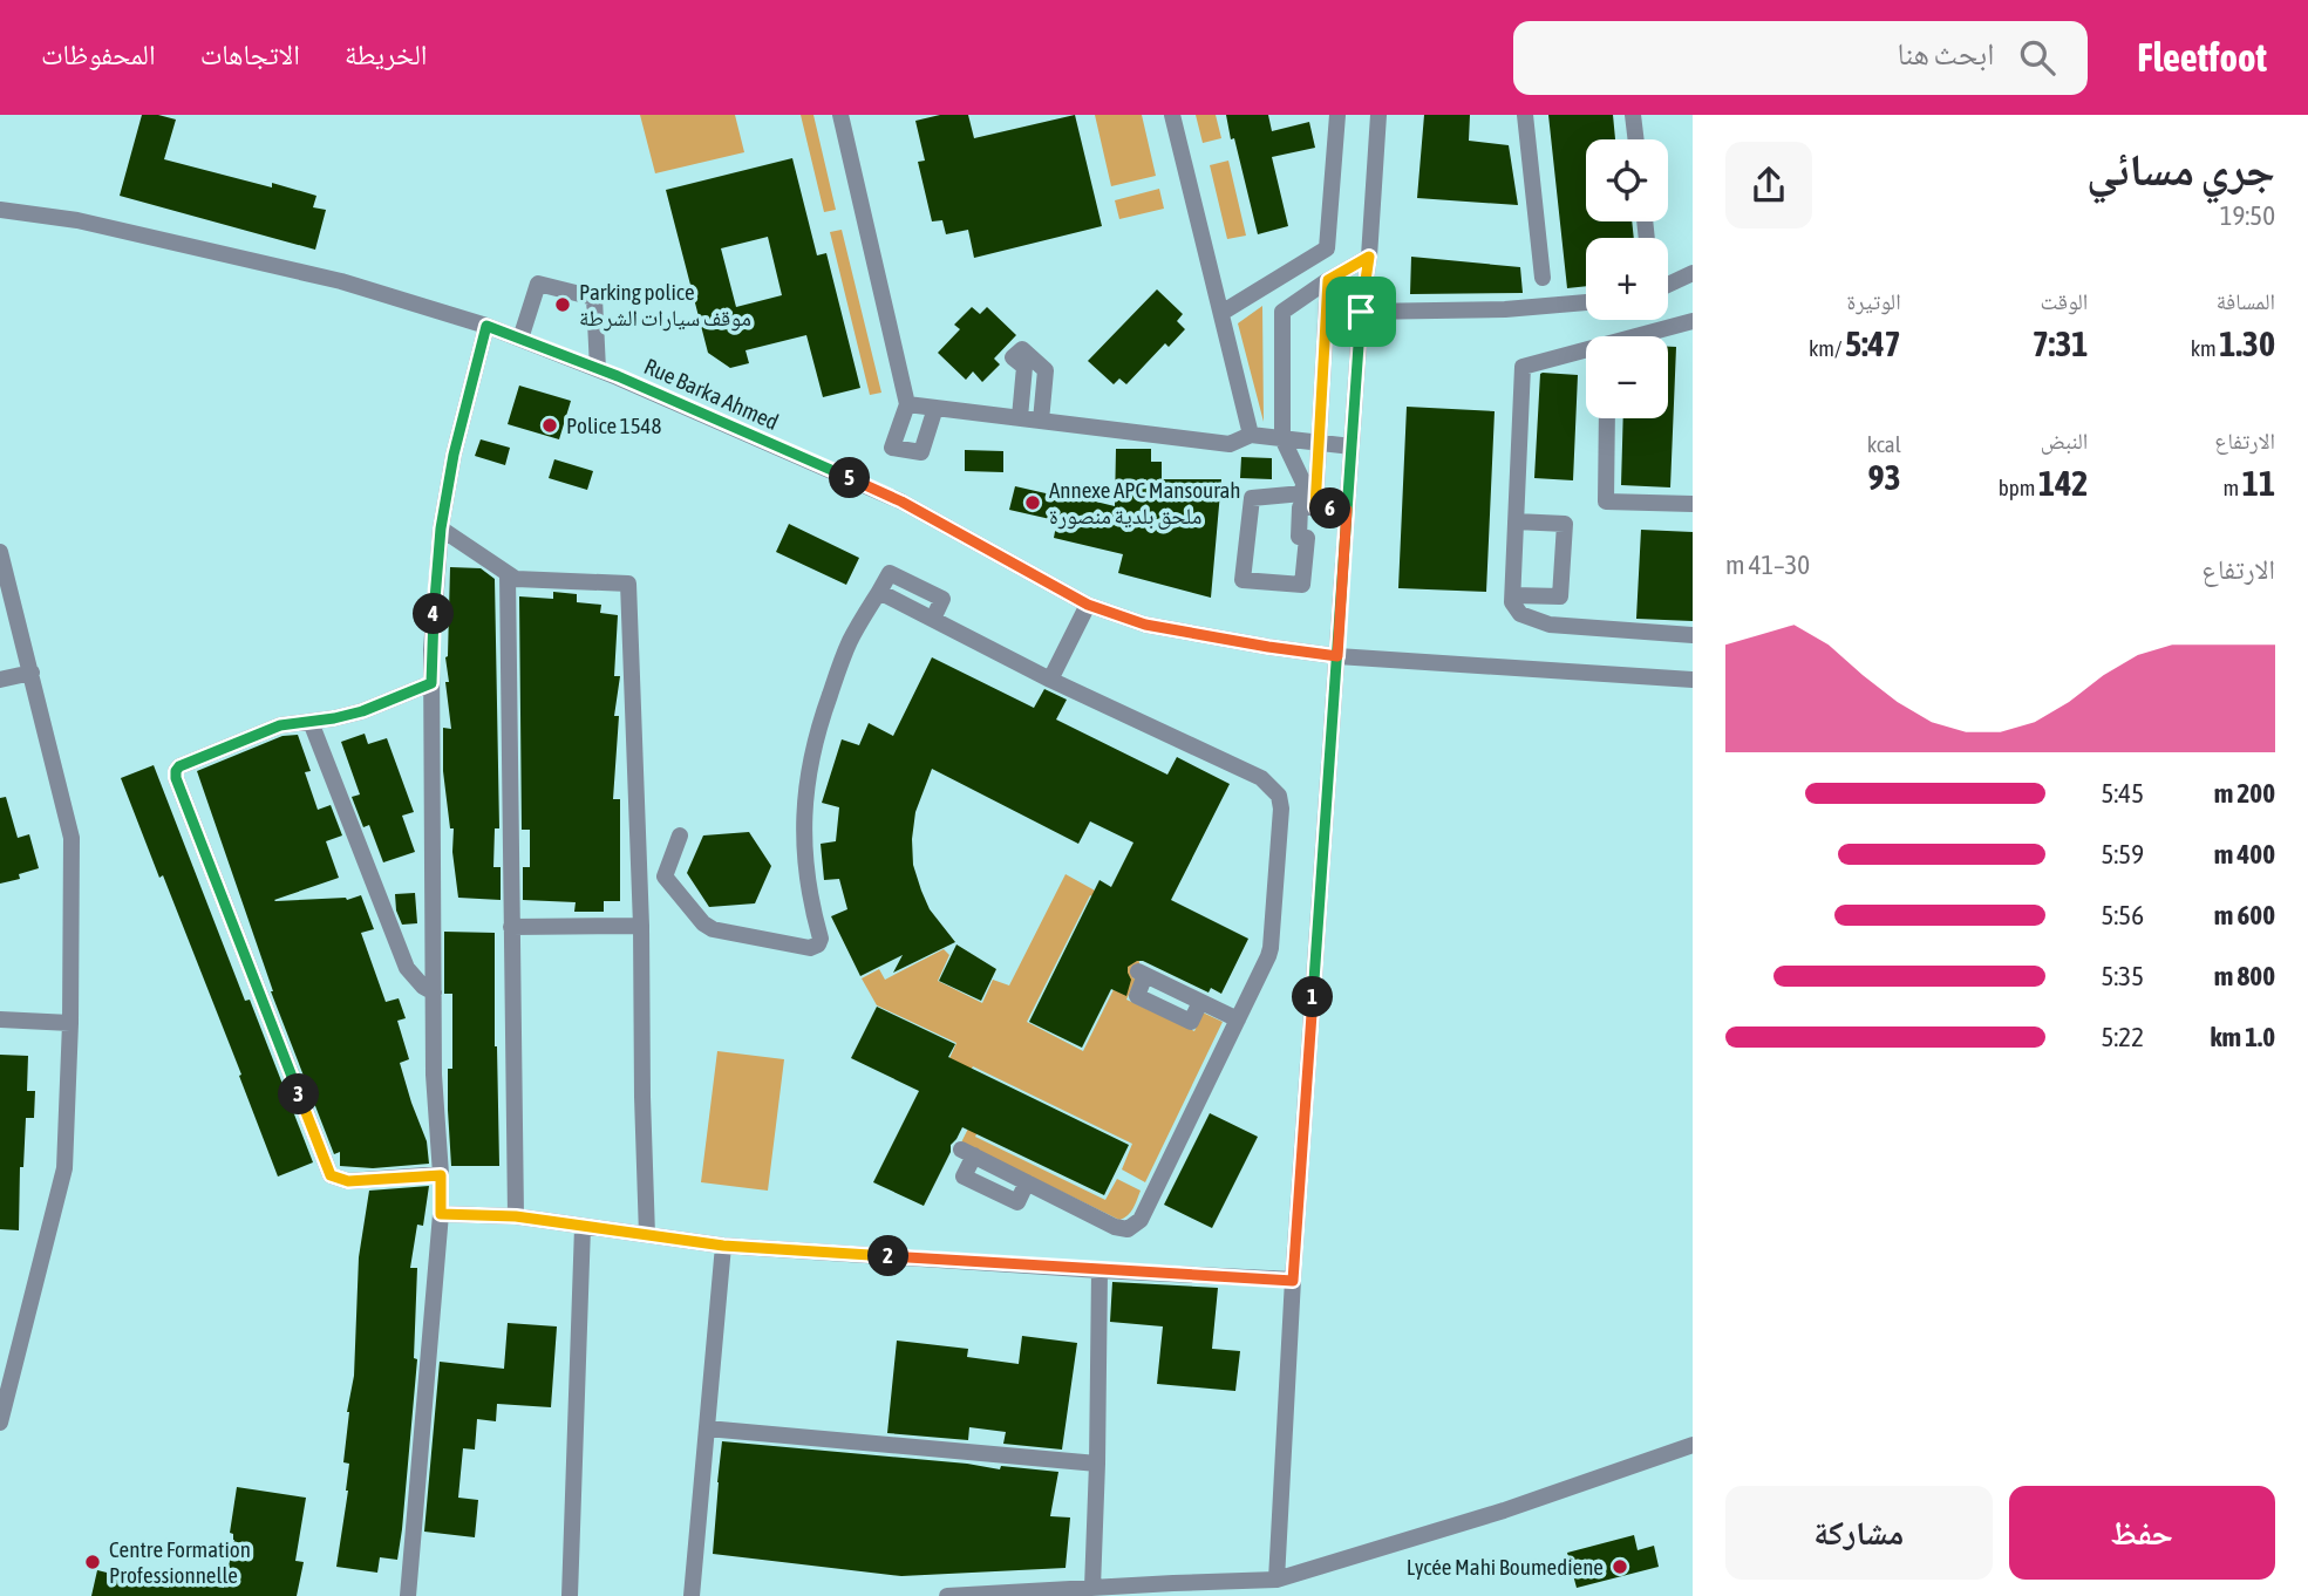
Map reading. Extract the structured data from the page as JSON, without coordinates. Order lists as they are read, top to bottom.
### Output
{
  "streets": {
    "street": ["Rue Barka Ahmed"]
  },
  "places": [
    "Parking police موقف سيارات الشرطة",
    "Police 1548",
    "Annexe APC Mansourah ملحق بلدية منصورة",
    "Centre Formation Professionnelle",
    "Lycée Mahi Boumediene"
  ],
  "page": {
    "header": "Fleetfoot",
    "search": "ابحث هنا",
    "nav": ["الخريطة", "الاتجاهات", "المحفوظات"],
    "heading": ["جري مسائي", "19:50"],
    "map_buttons": ["+", "−"],
    "stats": [
      ["المسافة", "1.30 km"],
      ["الوقت", "7:31"],
      ["الوتيرة", "5:47 /km"],
      ["الارتفاع", "11 m"],
      ["النبض", "142 bpm"],
      ["kcal", "93"]
    ],
    "pins": [
      "5",
      "6",
      "4",
      "1",
      "3",
      "2"
    ],
    "chart": ["الارتفاع", "30–41 m"],
    "list": [
      {
        "name": "200 m",
        "note": "5:45"
      },
      {
        "name": "400 m",
        "note": "5:59"
      },
      {
        "name": "600 m",
        "note": "5:56"
      },
      {
        "name": "800 m",
        "note": "5:35"
      },
      {
        "name": "1.0 km",
        "note": "5:22"
      }
    ],
    "buttons": ["حفظ", "مشاركة"]
  }
}
